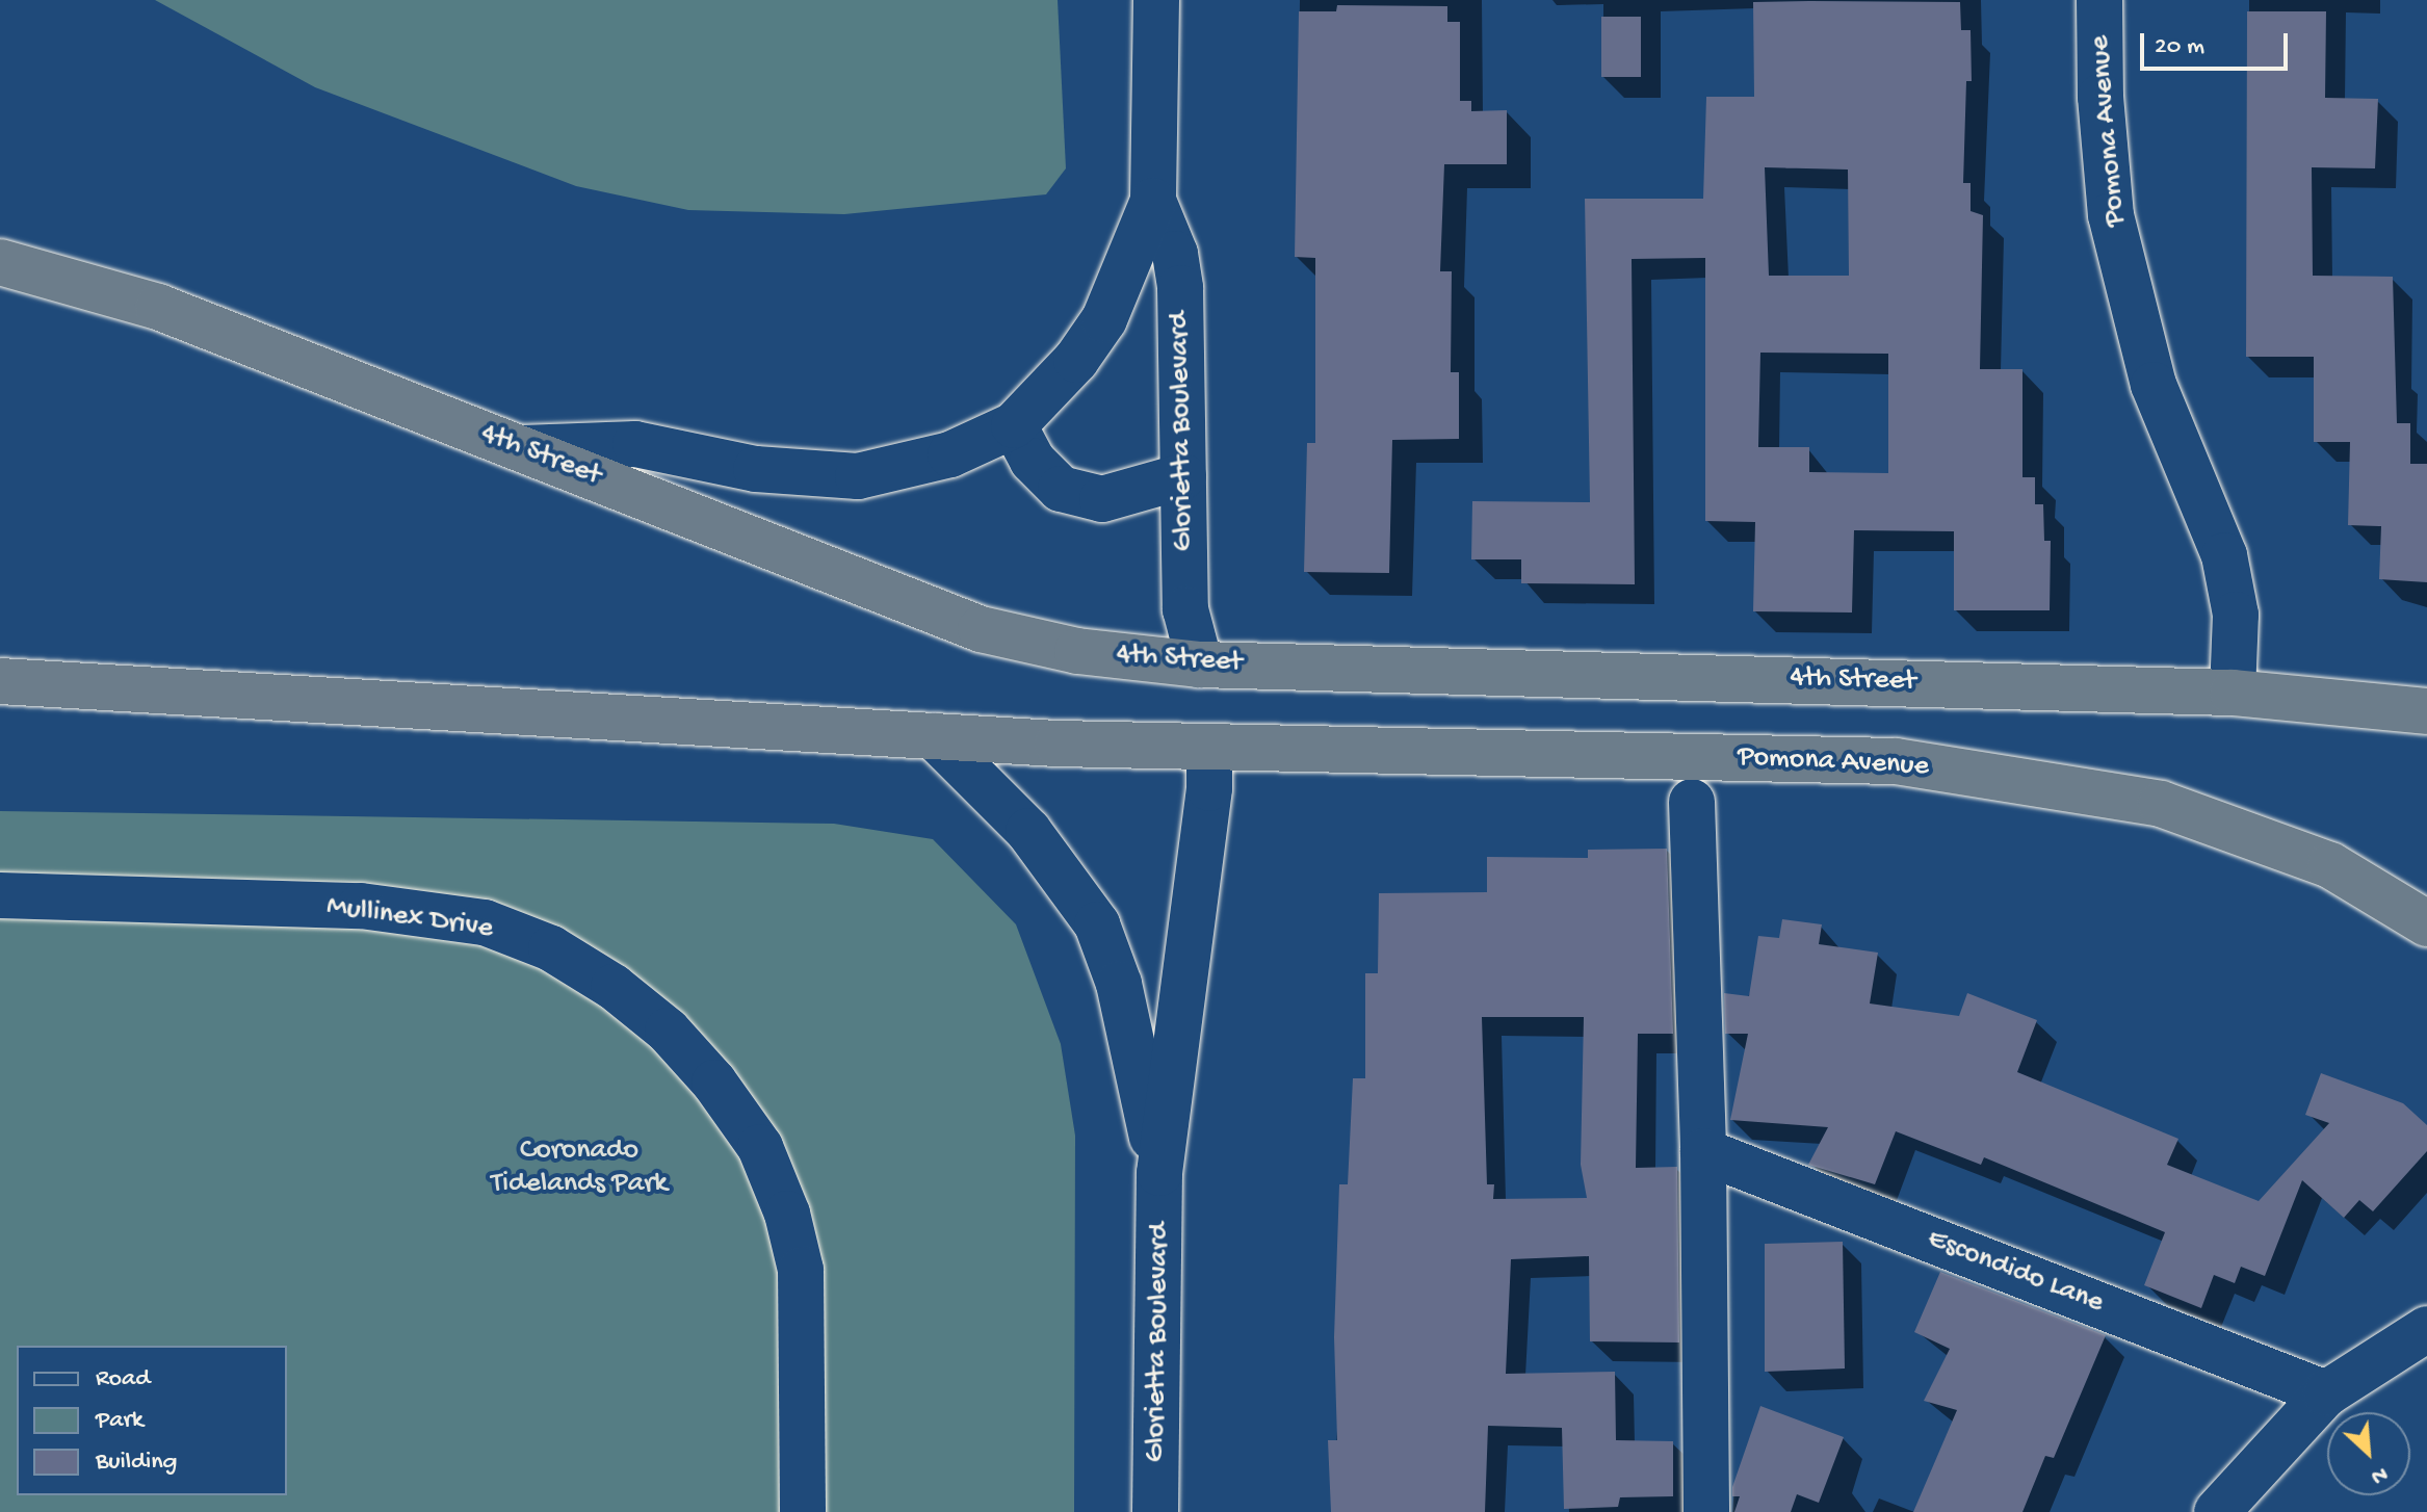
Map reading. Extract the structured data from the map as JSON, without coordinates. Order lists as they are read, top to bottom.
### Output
{
  "streets": {
    "highway": ["Pomona Avenue", "4th Street"],
    "street": ["Glorietta Boulevard", "Mullinex Drive", "Escondido Lane"]
  },
  "crossings": [
    ["Pomona Avenue", "Glorietta Boulevard"],
    ["Pomona Avenue", "4th Street"],
    ["Glorietta Boulevard", "4th Street"]
  ],
  "parks": ["Coronado Tidelands Park"],
  "legend": ["Road", "Park", "Building"],
  "scale_bar": "20 m",
  "north": "bottom right"
}
